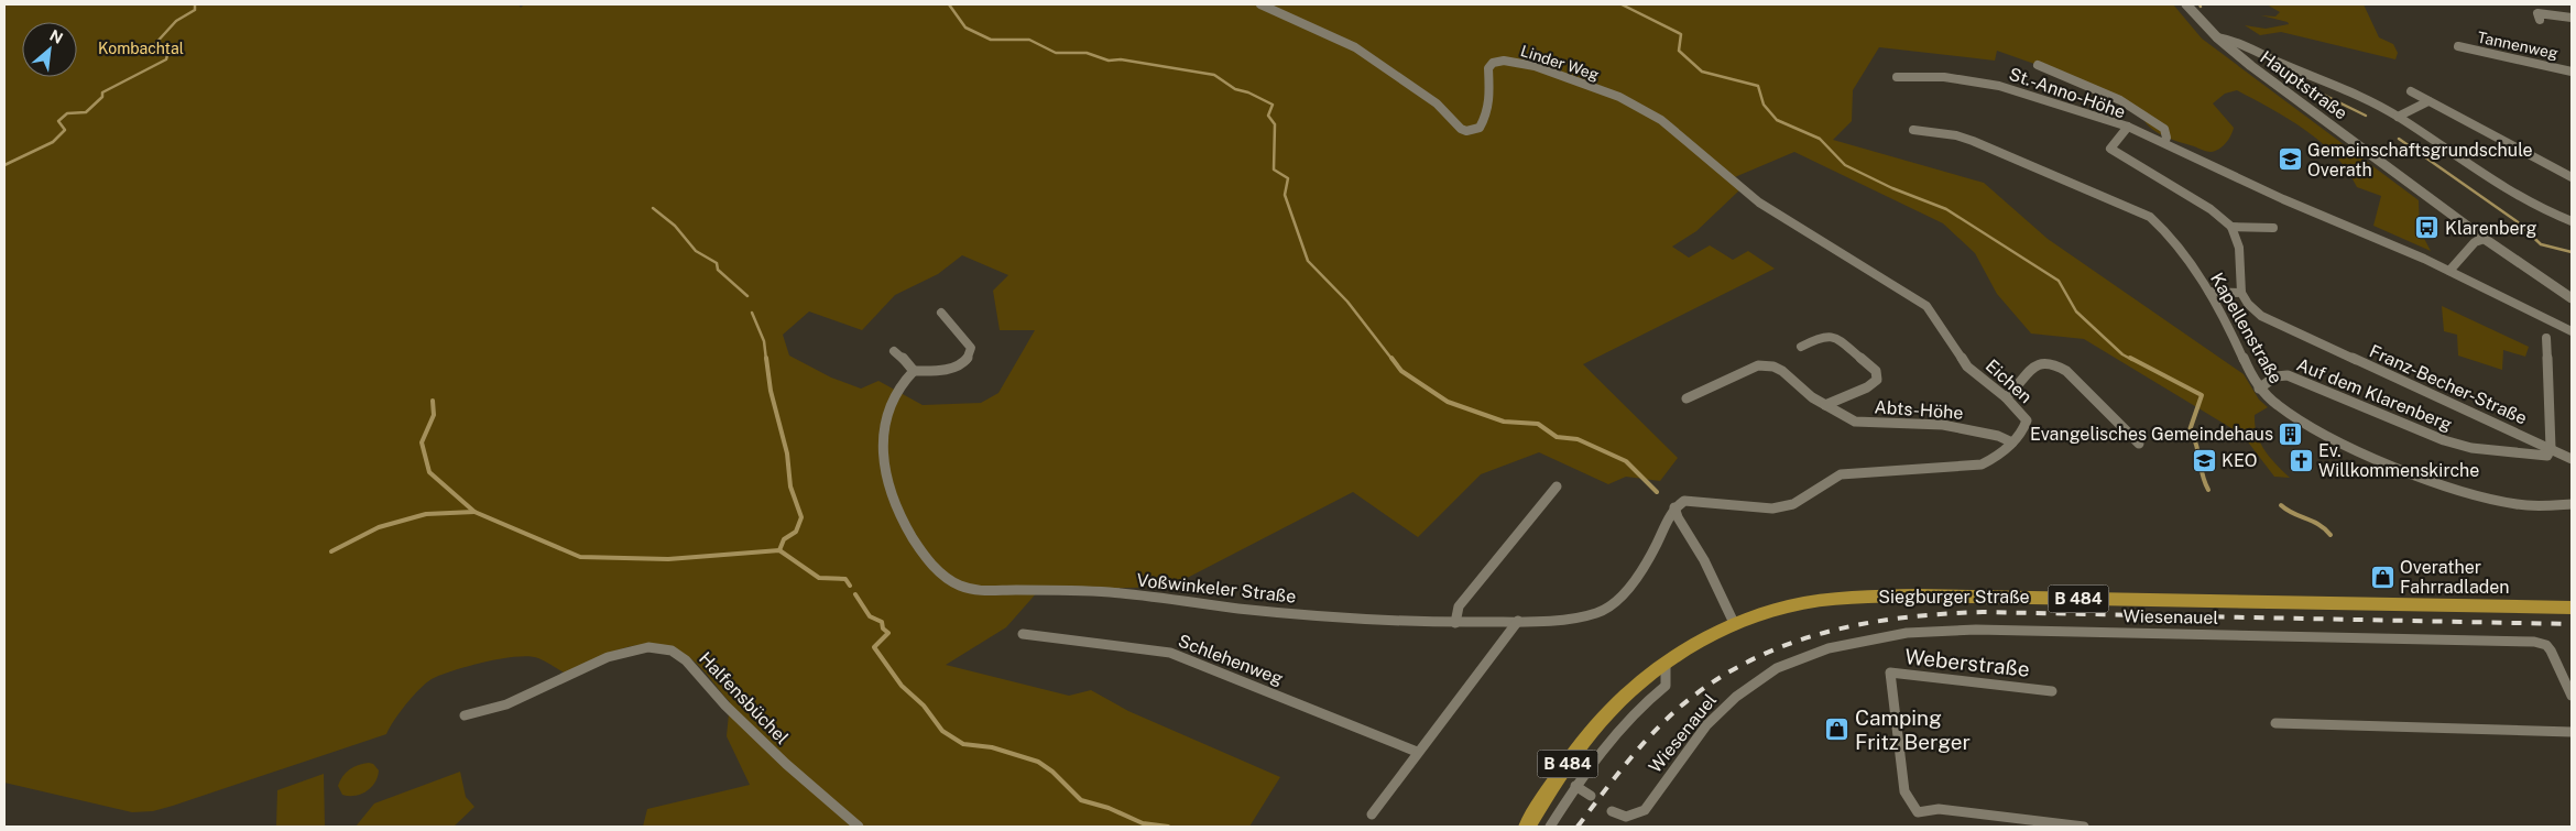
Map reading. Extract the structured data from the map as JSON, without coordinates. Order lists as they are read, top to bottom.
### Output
{
  "streets": {
    "main road": ["Hauptstraße", "Siegburger Straße", "B 484"],
    "street": [
      "Tannenweg",
      "Linder Weg",
      "St.-Anno-Höhe",
      "Kapellenstraße",
      "Eichen",
      "Franz-Becher-Straße",
      "Auf dem Klarenberg",
      "Abts-Höhe",
      "Voßwinkeler Straße",
      "Wiesenauel",
      "Schlehenweg",
      "Weberstraße",
      "Halfensbüchel"
    ]
  },
  "crossings": [
    ["Linder Weg", "Eichen"],
    ["Kapellenstraße", "Auf dem Klarenberg"],
    ["Eichen", "Abts-Höhe"],
    ["Eichen", "Voßwinkeler Straße"],
    ["Franz-Becher-Straße", "Auf dem Klarenberg"]
  ],
  "parks": ["Kombachtal"],
  "places": {
    "school or university": ["Gemeinschaftsgrundschule Overath", "KEO"],
    "bus stop": ["Klarenberg"],
    "building": ["Evangelisches Gemeindehaus"],
    "church": ["Ev. Willkommenskirche"],
    "shop": ["Overather Fahrradladen", "Camping Fritz Berger"]
  },
  "north": "top right"
}
